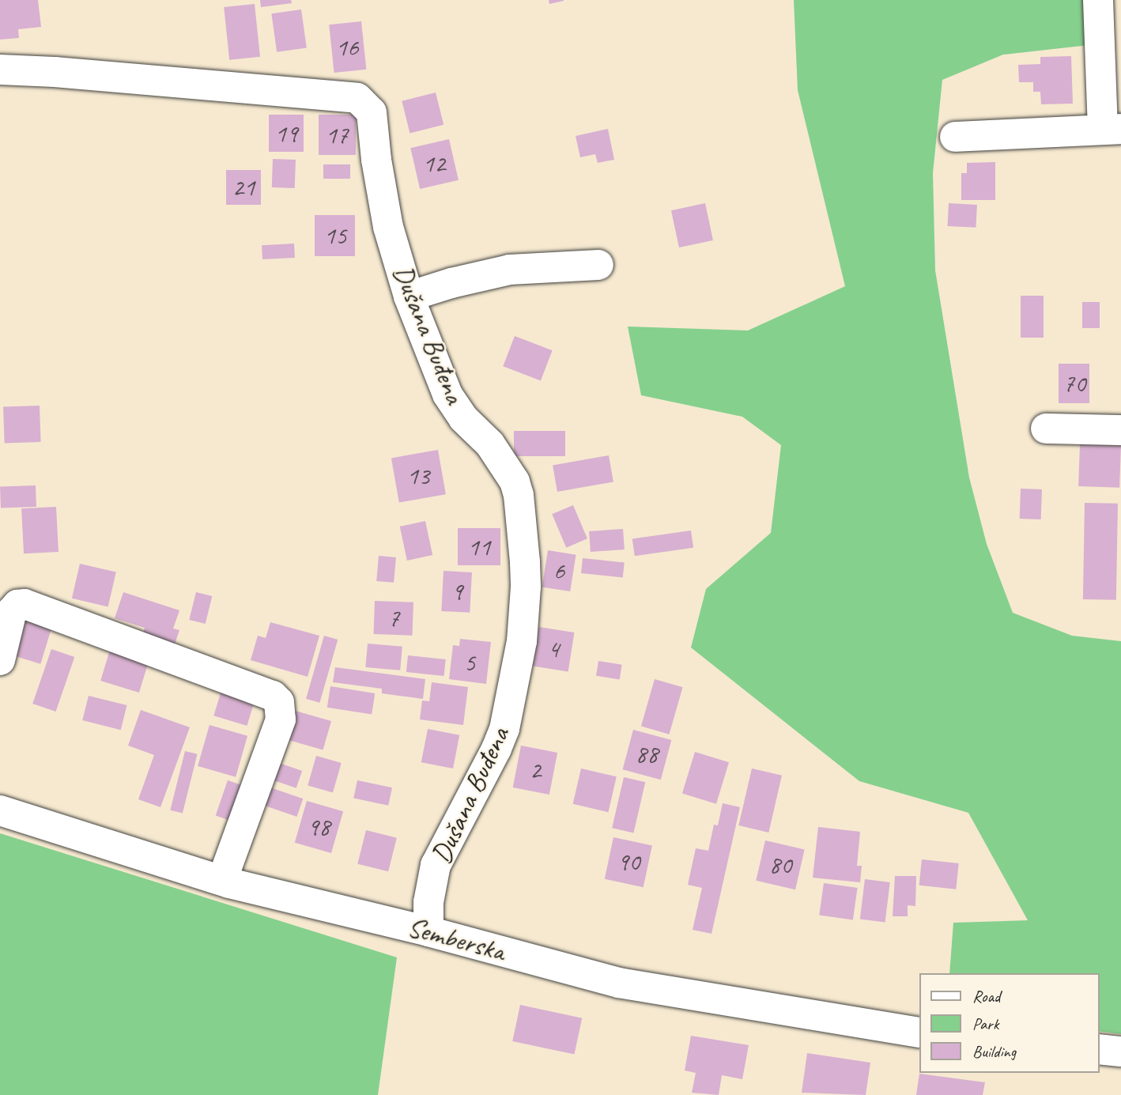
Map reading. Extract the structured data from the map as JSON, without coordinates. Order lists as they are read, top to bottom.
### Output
{
  "streets": {
    "street": ["Dušana Buđena", "Semberska"]
  },
  "crossings": [
    ["Dušana Buđena", "Semberska"]
  ],
  "house_numbers": [
    "16",
    "19",
    "17",
    "12",
    "21",
    "15",
    "70",
    "13",
    "11",
    "6",
    "9",
    "7",
    "4",
    "5",
    "88",
    "2",
    "98",
    "90",
    "80"
  ],
  "legend": ["Road", "Park", "Building"]
}
